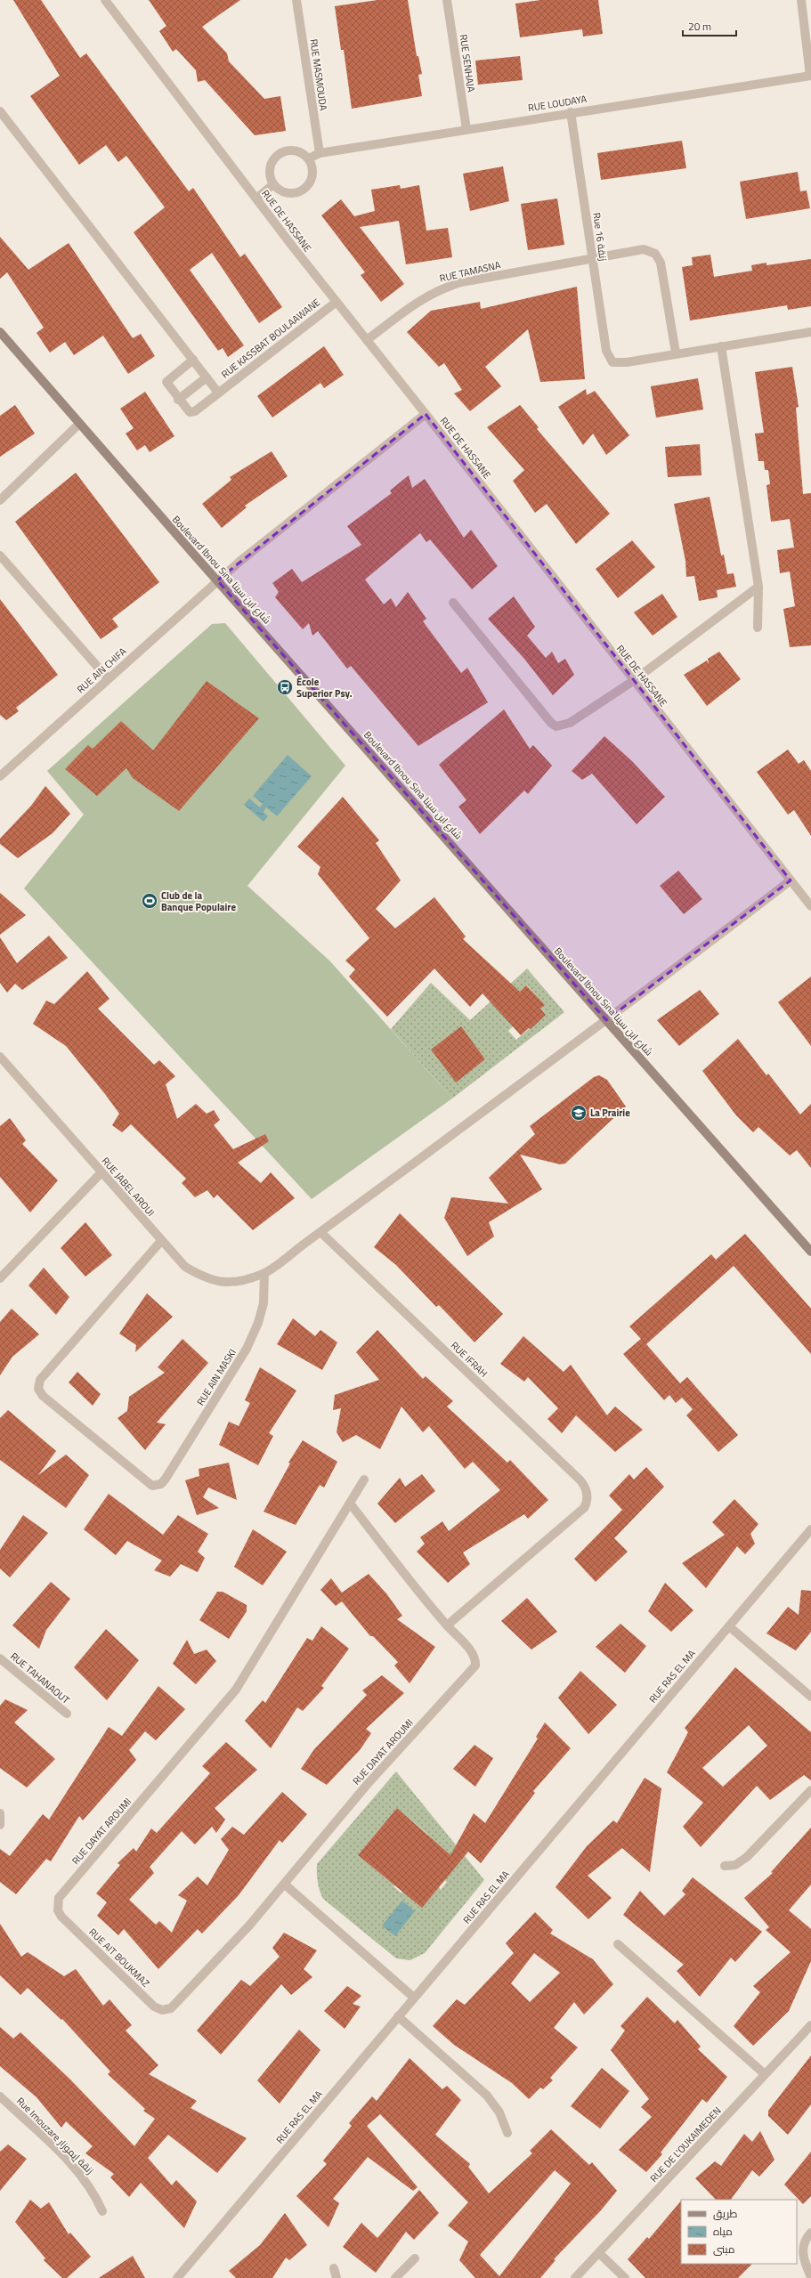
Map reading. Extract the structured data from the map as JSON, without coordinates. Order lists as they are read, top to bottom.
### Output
{
  "streets": {
    "main road": ["Boulevard Ibnou Sina شارع ابن سينا"],
    "street": [
      "RUE SENHAJA",
      "RUE MASMOUDA",
      "RUE LOUDAYA",
      "RUE DE HASSANE",
      "Rue 16 زنقة",
      "RUE TAMASNA",
      "RUE KASSBAT BOULAAWANE",
      "RUE AIN CHIFA",
      "RUE JABEL AROUI",
      "RUE IFRAH",
      "RUE AIN MASKI",
      "RUE RAS EL MA",
      "RUE TAHANAOUT",
      "RUE DAYAT AROUMI",
      "RUE AIT BOUKMAZ",
      "Rue Imouzare زنقة إيموزار",
      "RUE DE L'OUKAIMEDEN"
    ]
  },
  "crossings": [
    ["RUE SENHAJA", "RUE LOUDAYA"],
    ["RUE MASMOUDA", "RUE LOUDAYA"],
    ["RUE LOUDAYA", "Rue 16 زنقة"],
    ["RUE DE HASSANE", "RUE TAMASNA"],
    ["RUE DE HASSANE", "RUE KASSBAT BOULAAWANE"],
    ["RUE DE HASSANE", "RUE AIN CHIFA"],
    ["RUE DE HASSANE", "RUE JABEL AROUI"],
    ["Rue 16 زنقة", "RUE TAMASNA"],
    ["Boulevard Ibnou Sina شارع ابن سينا", "RUE AIN CHIFA"],
    ["Boulevard Ibnou Sina شارع ابن سينا", "RUE JABEL AROUI"],
    ["RUE JABEL AROUI", "RUE IFRAH"],
    ["RUE JABEL AROUI", "RUE AIN MASKI"],
    ["RUE IFRAH", "RUE DAYAT AROUMI"],
    ["RUE DAYAT AROUMI", "RUE AIT BOUKMAZ"]
  ],
  "places": {
    "bus stop": ["École Superior Psy."],
    "sports": ["Club de la Banque Populaire"],
    "school or university": ["La Prairie"]
  },
  "legend": ["طريق", "مياه", "مبنى"],
  "scale_bar": "20 m"
}
